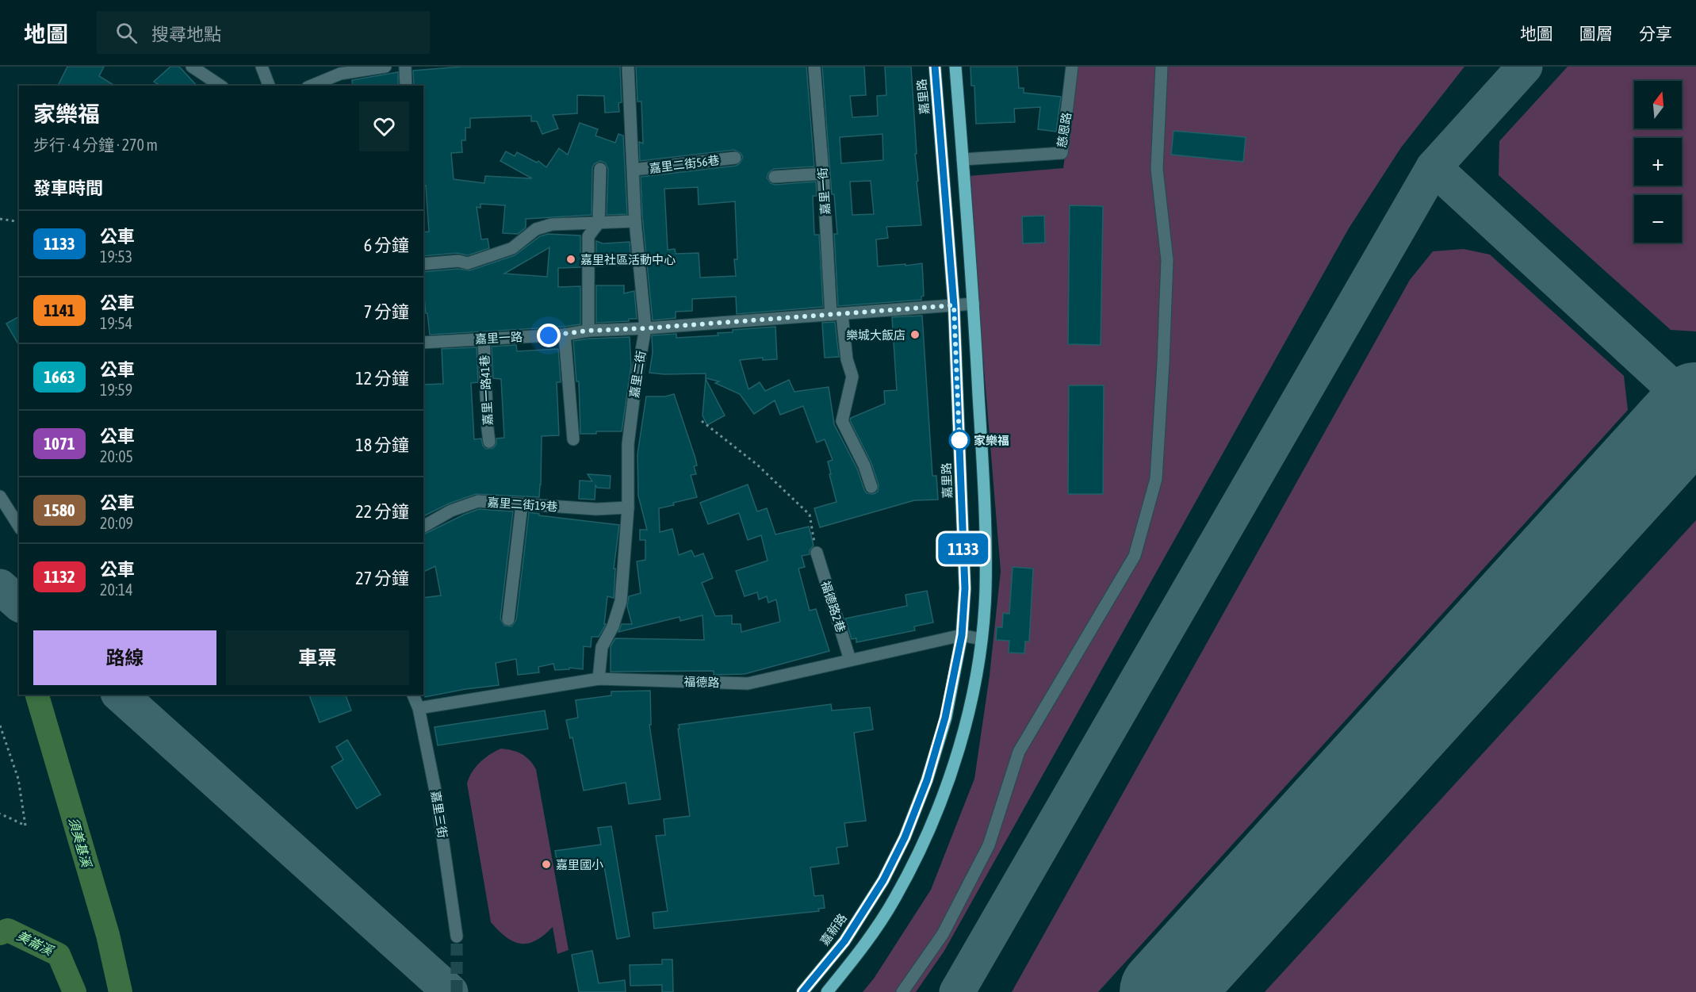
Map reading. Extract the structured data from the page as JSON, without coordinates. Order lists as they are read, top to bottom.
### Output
{
  "streets": {
    "main road": ["嘉里路", "嘉新路"],
    "street": [
      "慈恩路",
      "嘉里二街56巷",
      "嘉里一街",
      "嘉里一路",
      "嘉里二街",
      "嘉里一路41巷",
      "嘉里二街19巷",
      "福德路2巷",
      "福德路",
      "嘉里三街"
    ]
  },
  "crossings": [
    ["嘉里路", "嘉里一路"],
    ["嘉里路", "福德路"],
    ["嘉里路", "嘉新路"],
    ["嘉里二街56巷", "嘉里二街"],
    ["嘉里一街", "嘉里一路"],
    ["嘉里一路", "嘉里二街"],
    ["嘉里一路", "嘉里一路41巷"],
    ["嘉里二街", "嘉里二街19巷"],
    ["嘉里二街", "福德路"],
    ["福德路2巷", "福德路"],
    ["福德路", "嘉里三街"]
  ],
  "water": ["須美基溪", "美崙溪"],
  "places": [
    "嘉里社區活動中心",
    "樂城大飯店",
    "家樂福",
    "嘉里國小"
  ],
  "lines": ["bus line 1133"],
  "north": "top",
  "page": {
    "header": "地圖",
    "search": "搜尋地點",
    "nav": ["地圖", "圖層", "分享"],
    "on_map": "1133",
    "map_buttons": ["+", "−"],
    "heading": [
      ["家樂福", "步行 · 4 分鐘 · 270 m"],
      "發車時間"
    ],
    "list": [
      {
        "mark": "1133",
        "name": "公車",
        "note": "19:53",
        "value": "6 分鐘"
      },
      {
        "mark": "1141",
        "name": "公車",
        "note": "19:54",
        "value": "7 分鐘"
      },
      {
        "mark": "1663",
        "name": "公車",
        "note": "19:59",
        "value": "12 分鐘"
      },
      {
        "mark": "1071",
        "name": "公車",
        "note": "20:05",
        "value": "18 分鐘"
      },
      {
        "mark": "1580",
        "name": "公車",
        "note": "20:09",
        "value": "22 分鐘"
      },
      {
        "mark": "1132",
        "name": "公車",
        "note": "20:14",
        "value": "27 分鐘"
      }
    ],
    "buttons": ["路線", "車票"]
  }
}
